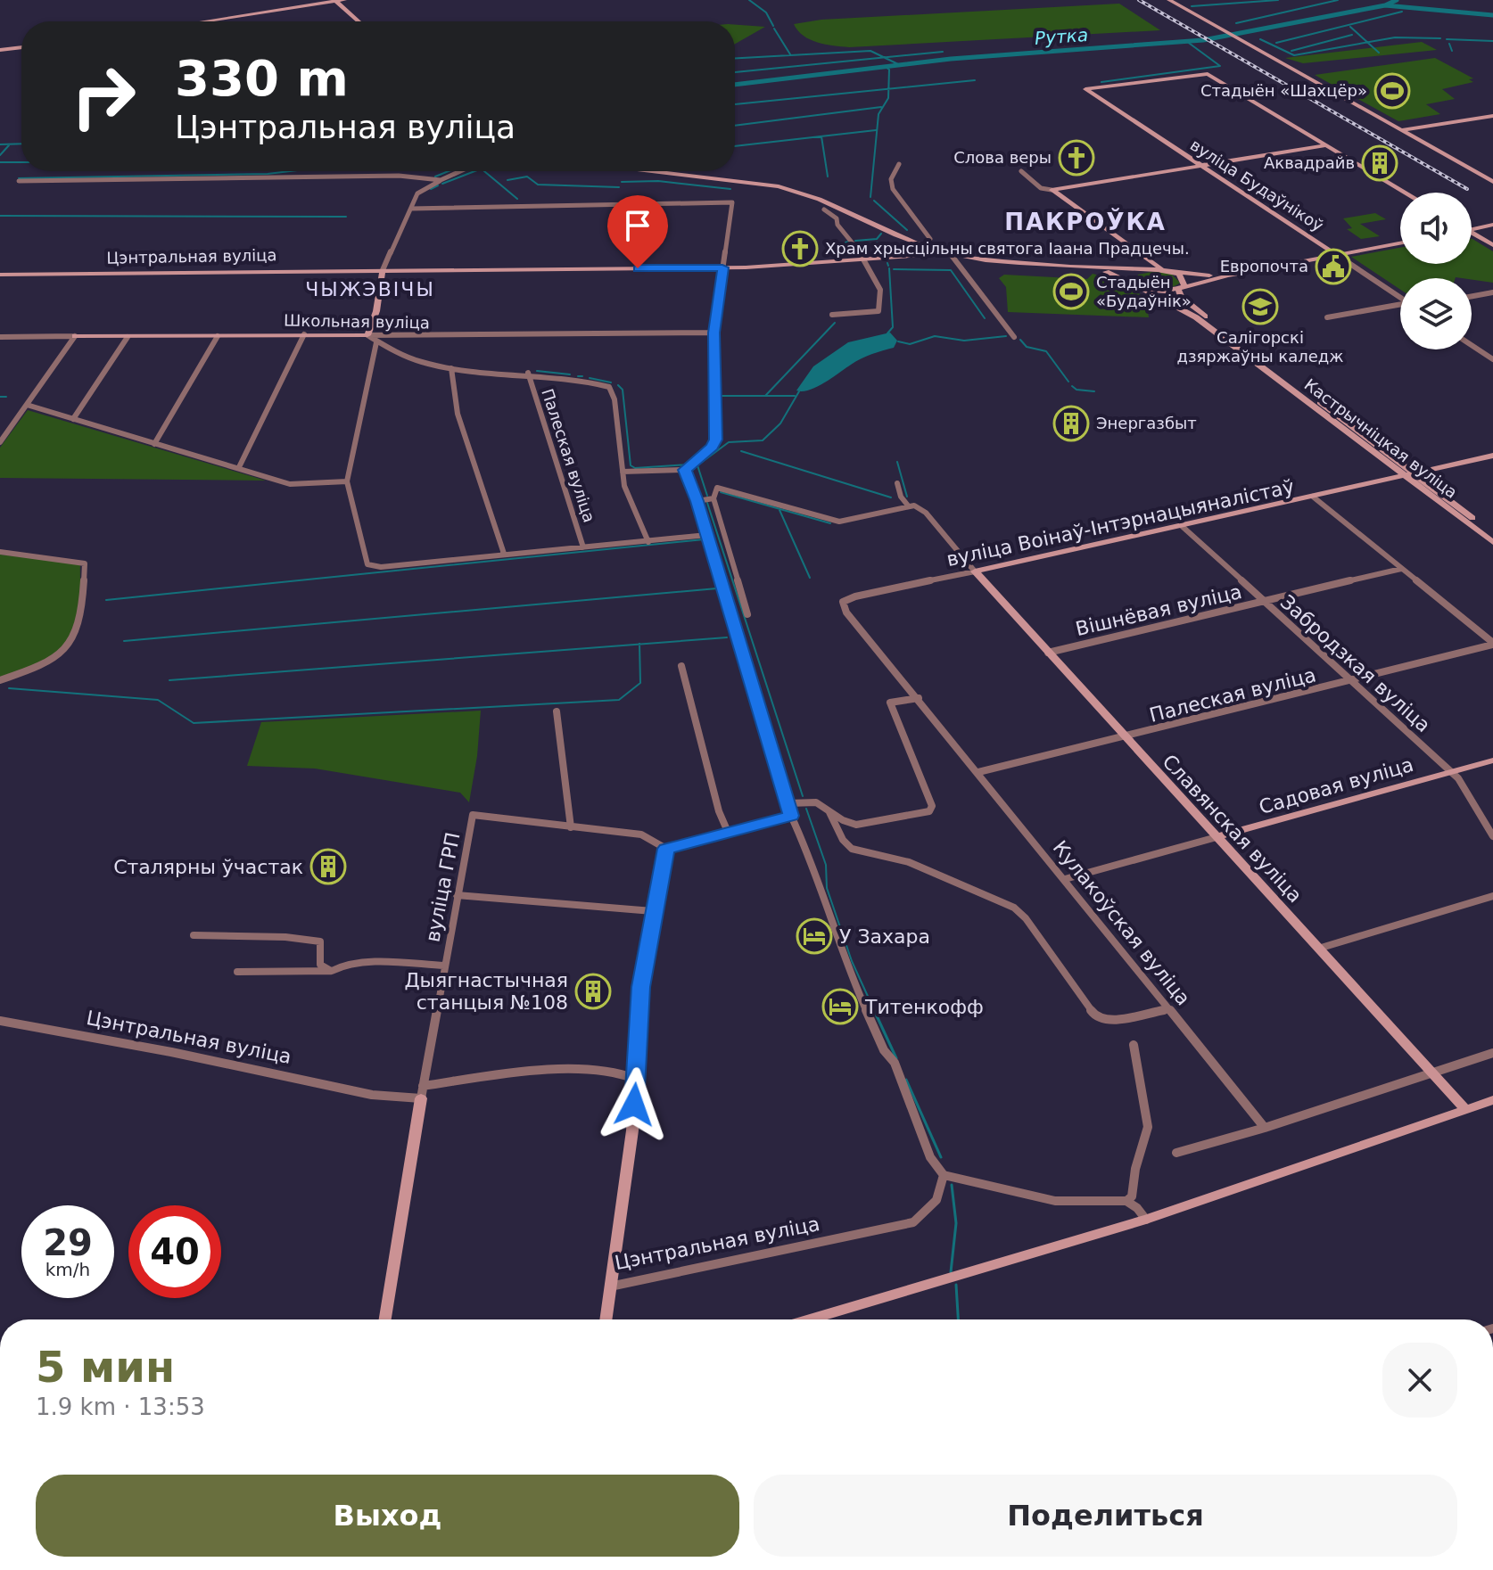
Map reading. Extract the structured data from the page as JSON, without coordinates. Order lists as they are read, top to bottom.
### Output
{
  "streets": {
    "street": [
      "вуліца Будаўнікоў",
      "Цэнтральная вуліца",
      "Школьная вуліца",
      "Кастрычніцкая вуліца",
      "Палеская вуліца",
      "вуліца Воінаў-Інтэрнацыяналістаў",
      "Вішнёвая вуліца",
      "Забродзкая вуліца",
      "Садовая вуліца",
      "Славянская вуліца",
      "вуліца ГРП",
      "Кулакоўская вуліца"
    ]
  },
  "crossings": [
    ["Цэнтральная вуліца", "вуліца ГРП"],
    ["Кастрычніцкая вуліца", "вуліца Воінаў-Інтэрнацыяналістаў"],
    ["Палеская вуліца", "Забродзкая вуліца"],
    ["Палеская вуліца", "Славянская вуліца"],
    ["Палеская вуліца", "Кулакоўская вуліца"],
    ["вуліца Воінаў-Інтэрнацыяналістаў", "Забродзкая вуліца"],
    ["вуліца Воінаў-Інтэрнацыяналістаў", "Славянская вуліца"],
    ["вуліца Воінаў-Інтэрнацыяналістаў", "Кулакоўская вуліца"],
    ["Вішнёвая вуліца", "Забродзкая вуліца"],
    ["Вішнёвая вуліца", "Славянская вуліца"],
    ["Забродзкая вуліца", "Садовая вуліца"],
    ["Садовая вуліца", "Славянская вуліца"],
    ["Садовая вуліца", "Кулакоўская вуліца"]
  ],
  "districts": ["ПАКРОЎКА", "ЧЫЖЭВІЧЫ"],
  "water": ["Рутка"],
  "places": {
    "sports": ["Стадыён «Шахцёр»", "Стадыён «Будаўнік»"],
    "church": ["Слова веры", "Храм хрысцільны святога Іаана Прадцечы."],
    "building": [
      "Аквадрайв",
      "Энергазбыт",
      "Сталярны ўчастак",
      "Дыягнастычная станцыя №108"
    ],
    "public building": ["Европочта"],
    "school or university": ["Салігорскі дзяржаўны каледж"],
    "hotel": ["У Захара", "Титенкофф"]
  },
  "page": {
    "turn": ["330 m", "Цэнтральная вуліца"],
    "speed": "29 km/h",
    "limit": "40",
    "heading": ["5 мин", "1.9 km · 13:53"],
    "buttons": ["Выход", "Поделиться"]
  }
}
